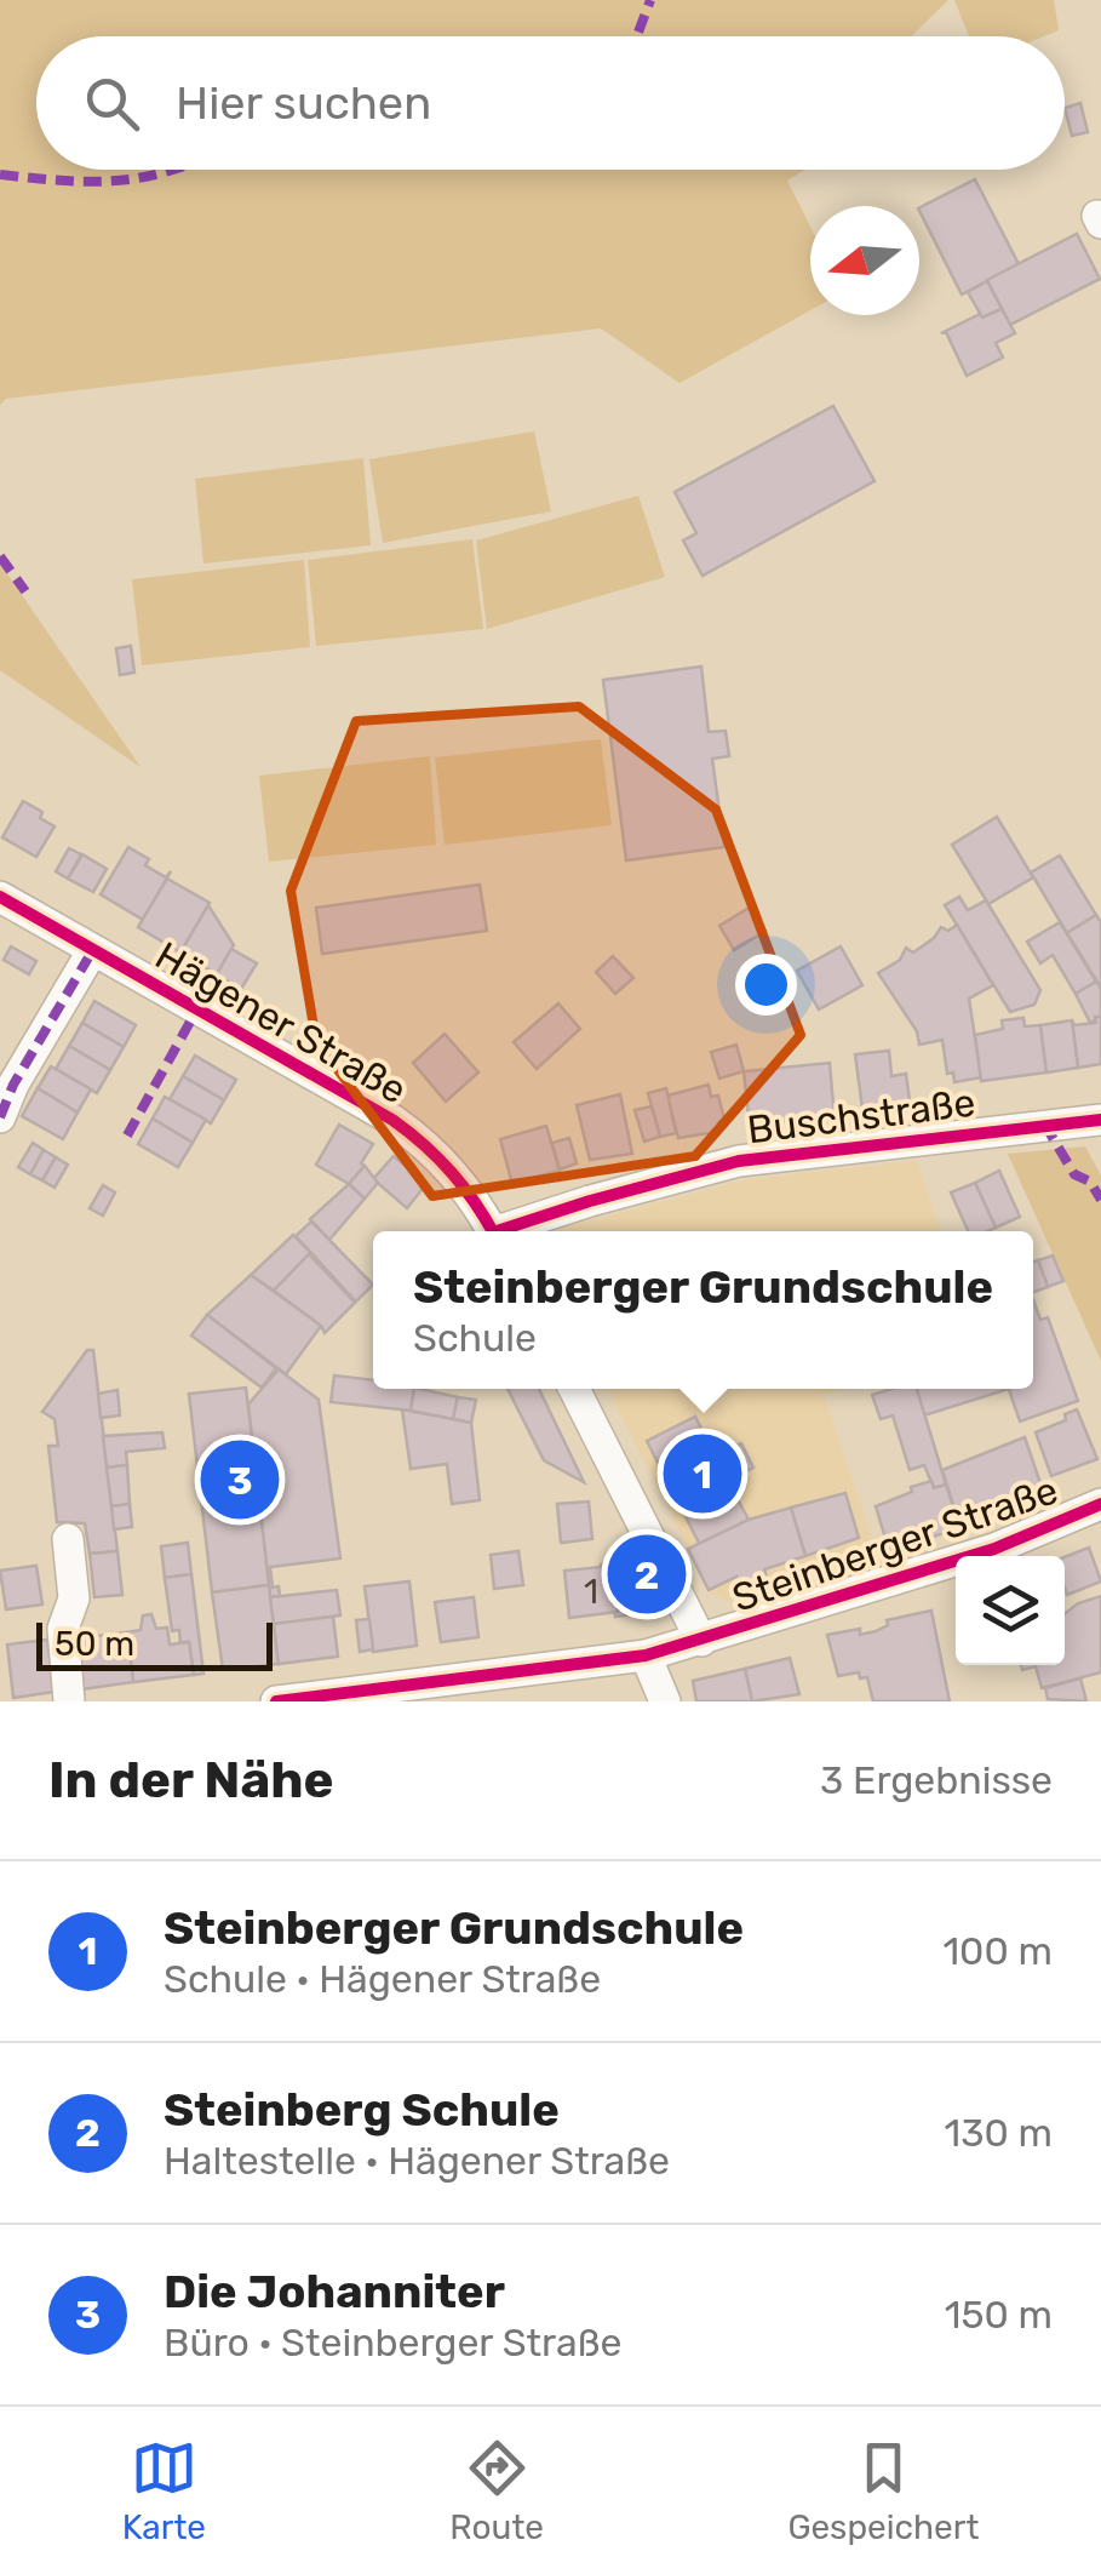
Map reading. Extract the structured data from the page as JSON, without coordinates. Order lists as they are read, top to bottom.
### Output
{
  "streets": {
    "street": ["Hägener Straße", "Buschstraße", "Steinberger Straße"]
  },
  "house_numbers": ["1"],
  "scale_bar": "50 m",
  "north": "left",
  "page": {
    "search": "Hier suchen",
    "popup": ["Steinberger Grundschule", "Schule"],
    "pins": ["1", "3", "2"],
    "scale": "50 m",
    "heading": ["In der Nähe", "3 Ergebnisse"],
    "list": [
      {
        "mark": "1",
        "name": "Steinberger Grundschule",
        "note": "Schule · Hägener Straße",
        "value": "100 m"
      },
      {
        "mark": "2",
        "name": "Steinberg Schule",
        "note": "Haltestelle · Hägener Straße",
        "value": "130 m"
      },
      {
        "mark": "3",
        "name": "Die Johanniter",
        "note": "Büro · Steinberger Straße",
        "value": "150 m"
      }
    ],
    "nav": ["Karte", "Route", "Gespeichert"]
  }
}
